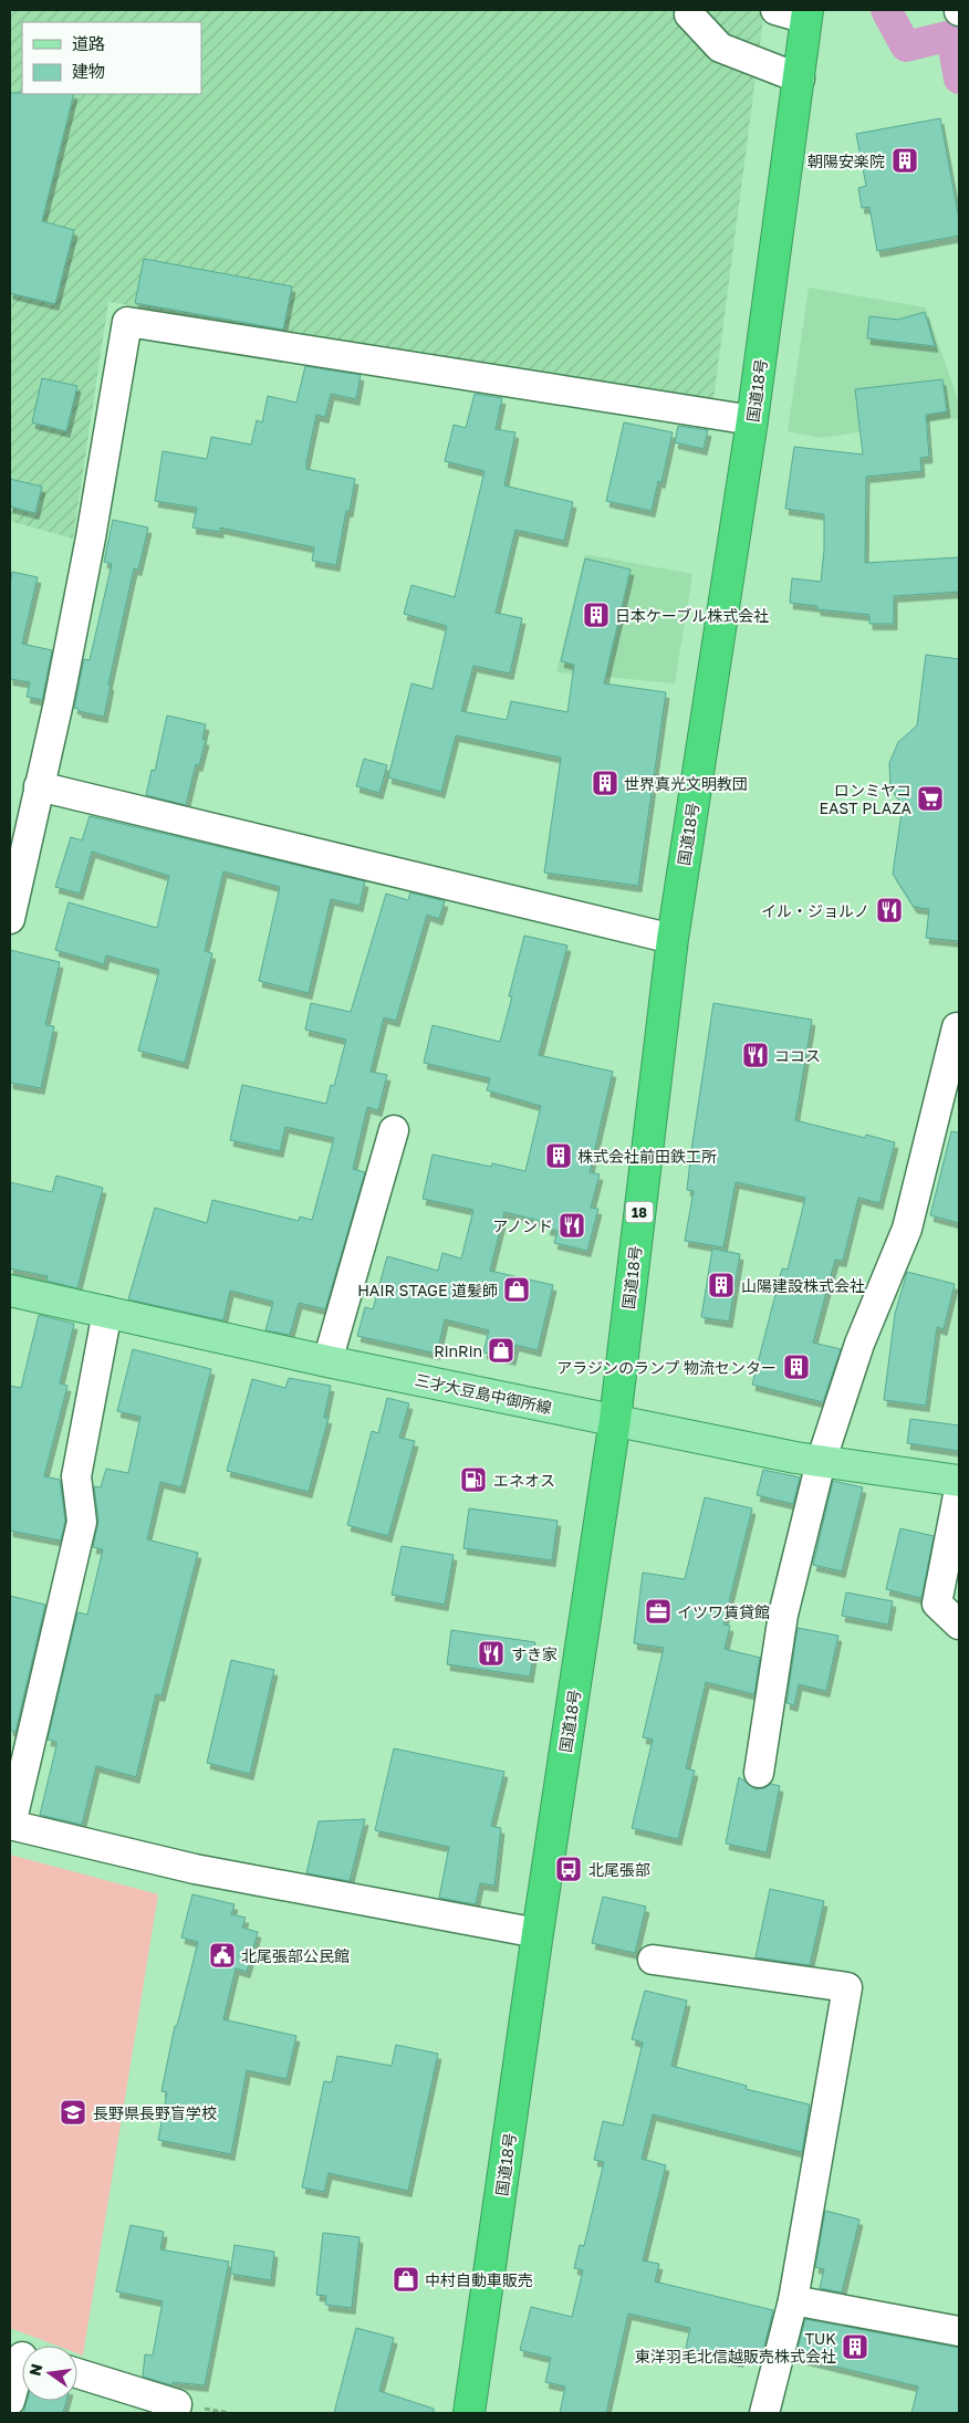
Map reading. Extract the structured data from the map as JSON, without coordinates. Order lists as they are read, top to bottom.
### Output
{
  "streets": {
    "highway": ["国道18号", "18"],
    "main road": ["三才大豆島中御所線"]
  },
  "crossings": [
    ["国道18号", "三才大豆島中御所線"]
  ],
  "places": {
    "building": [
      "朝陽安楽院",
      "日本ケーブル株式会社",
      "世界真光文明教団",
      "株式会社前田鉄工所",
      "山陽建設株式会社",
      "アラジンのランプ 物流センター",
      "TUK 東洋羽毛北信越販売株式会社"
    ],
    "supermarket": ["ロンミヤコ EAST PLAZA"],
    "restaurant": [
      "イル・ジョルノ",
      "ココス",
      "アノンド",
      "すき家"
    ],
    "shop": ["HAIR STAGE 道髪師", "RinRin", "中村自動車販売"],
    "fuel station": ["エネオス"],
    "office": ["イツワ賃貸館"],
    "bus stop": ["北尾張部"],
    "public building": ["北尾張部公民館"],
    "school or university": ["長野県長野盲学校"]
  },
  "legend": ["道路", "建物"],
  "north": "left"
}
